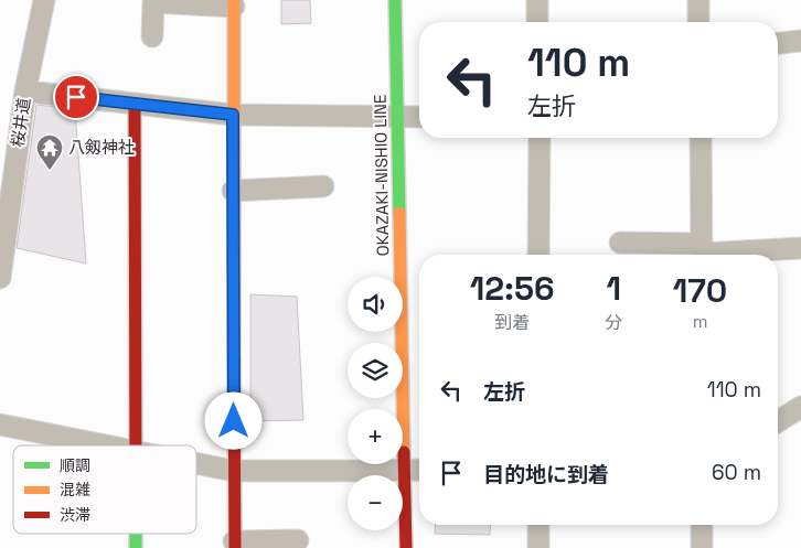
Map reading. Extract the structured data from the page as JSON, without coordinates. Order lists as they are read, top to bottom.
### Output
{
  "streets": {
    "street": ["桜井道", "OKAZAKI-NISHIO LINE"]
  },
  "places": {
    "temple": ["八剱神社"]
  },
  "legend": ["順調", "混雑", "渋滞"],
  "page": {
    "turn": ["110 m", "左折"],
    "eta": [
      "12:56",
      "到着",
      "1",
      "分",
      "170",
      "m"
    ],
    "map_buttons": ["+", "−"],
    "list": [
      {
        "name": "左折",
        "value": "110 m"
      },
      {
        "name": "目的地に到着",
        "value": "60 m"
      }
    ]
  }
}
